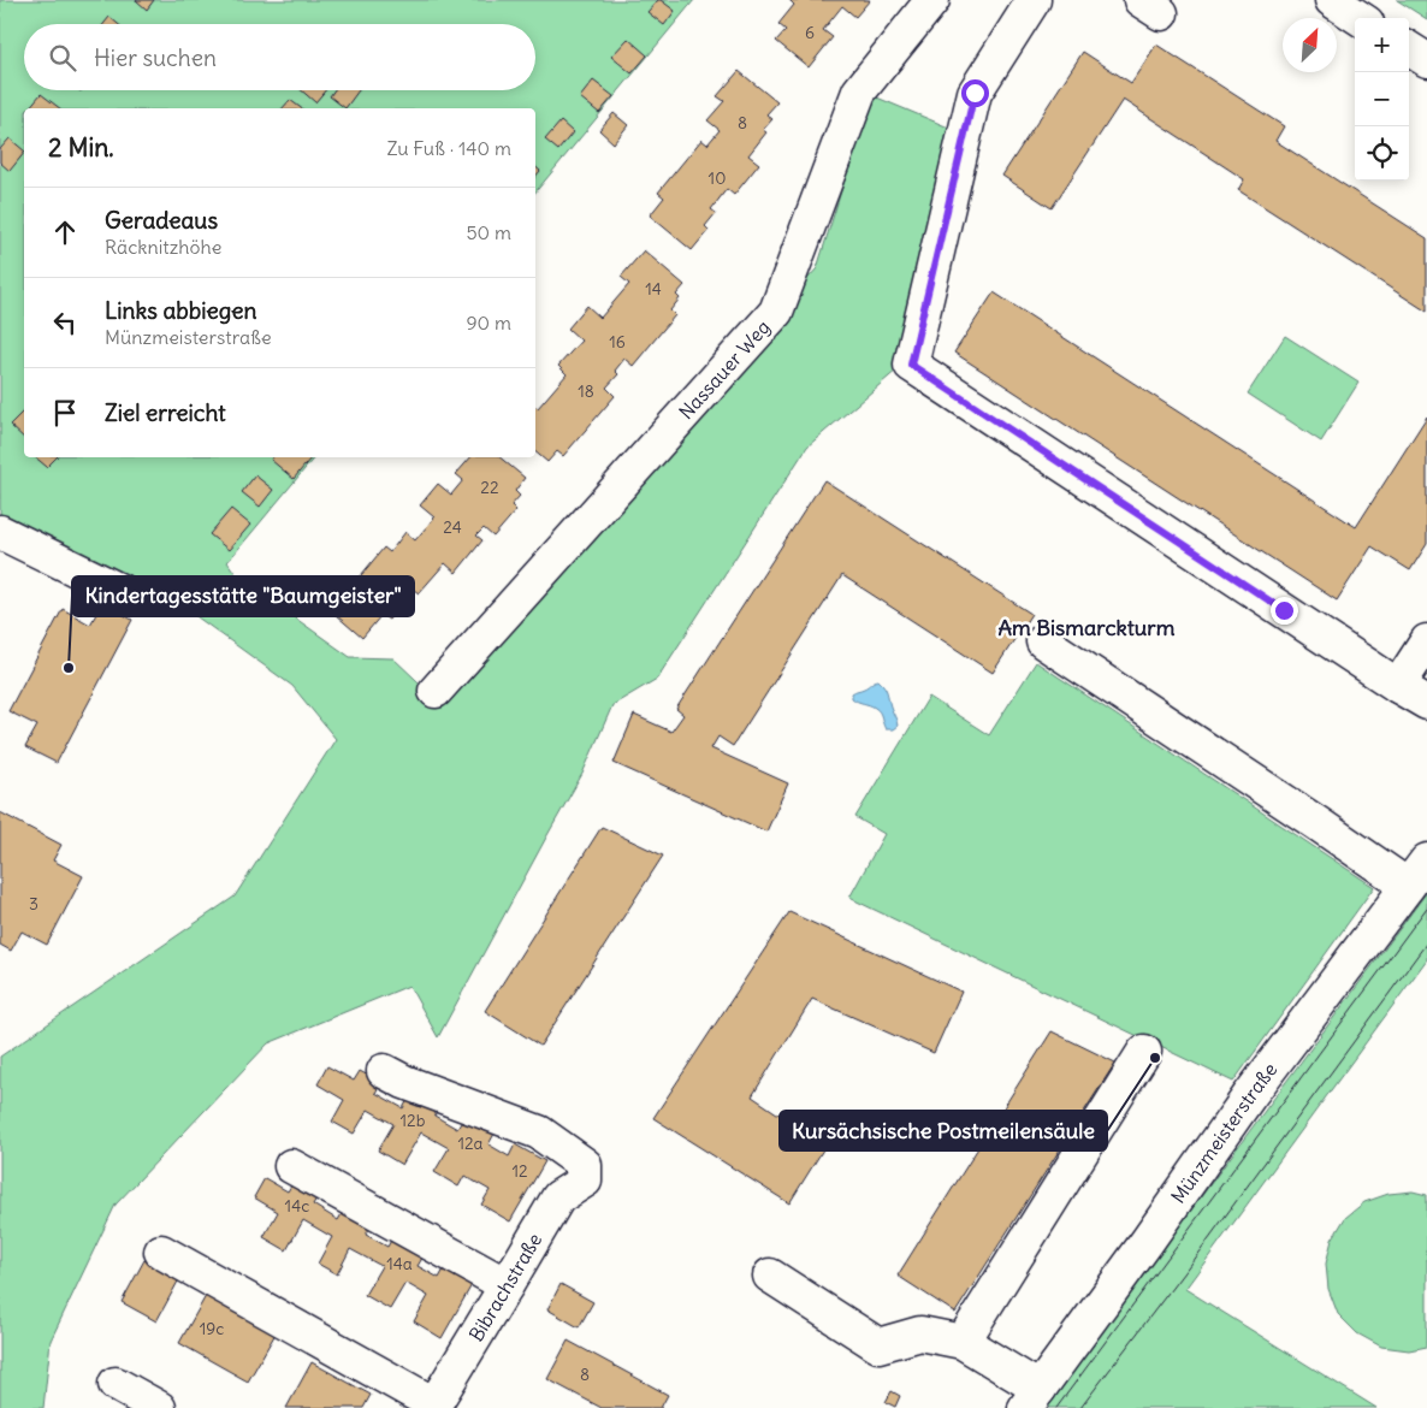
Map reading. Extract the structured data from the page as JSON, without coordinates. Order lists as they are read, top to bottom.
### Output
{
  "streets": {
    "street": ["Nassauer Weg", "Münzmeisterstraße", "Bibrachstraße"]
  },
  "districts": ["Am Bismarckturm"],
  "places": ["Kindertagesstätte \"Baumgeister\"", "Kursächsische Postmeilensäule"],
  "house_numbers": [
    "6",
    "8",
    "10",
    "14",
    "16",
    "18",
    "22",
    "24",
    "3",
    "12b",
    "12a",
    "12",
    "14c",
    "14a",
    "19c",
    "8"
  ],
  "north": "top right",
  "page": {
    "map_buttons": ["+", "−"],
    "search": "Hier suchen",
    "heading": ["2 Min.", "Zu Fuß · 140 m"],
    "list": [
      ["Geradeaus", "Räcknitzhöhe", "50 m"],
      ["Links abbiegen", "Münzmeisterstraße", "90 m"],
      "Ziel erreicht"
    ]
  }
}
